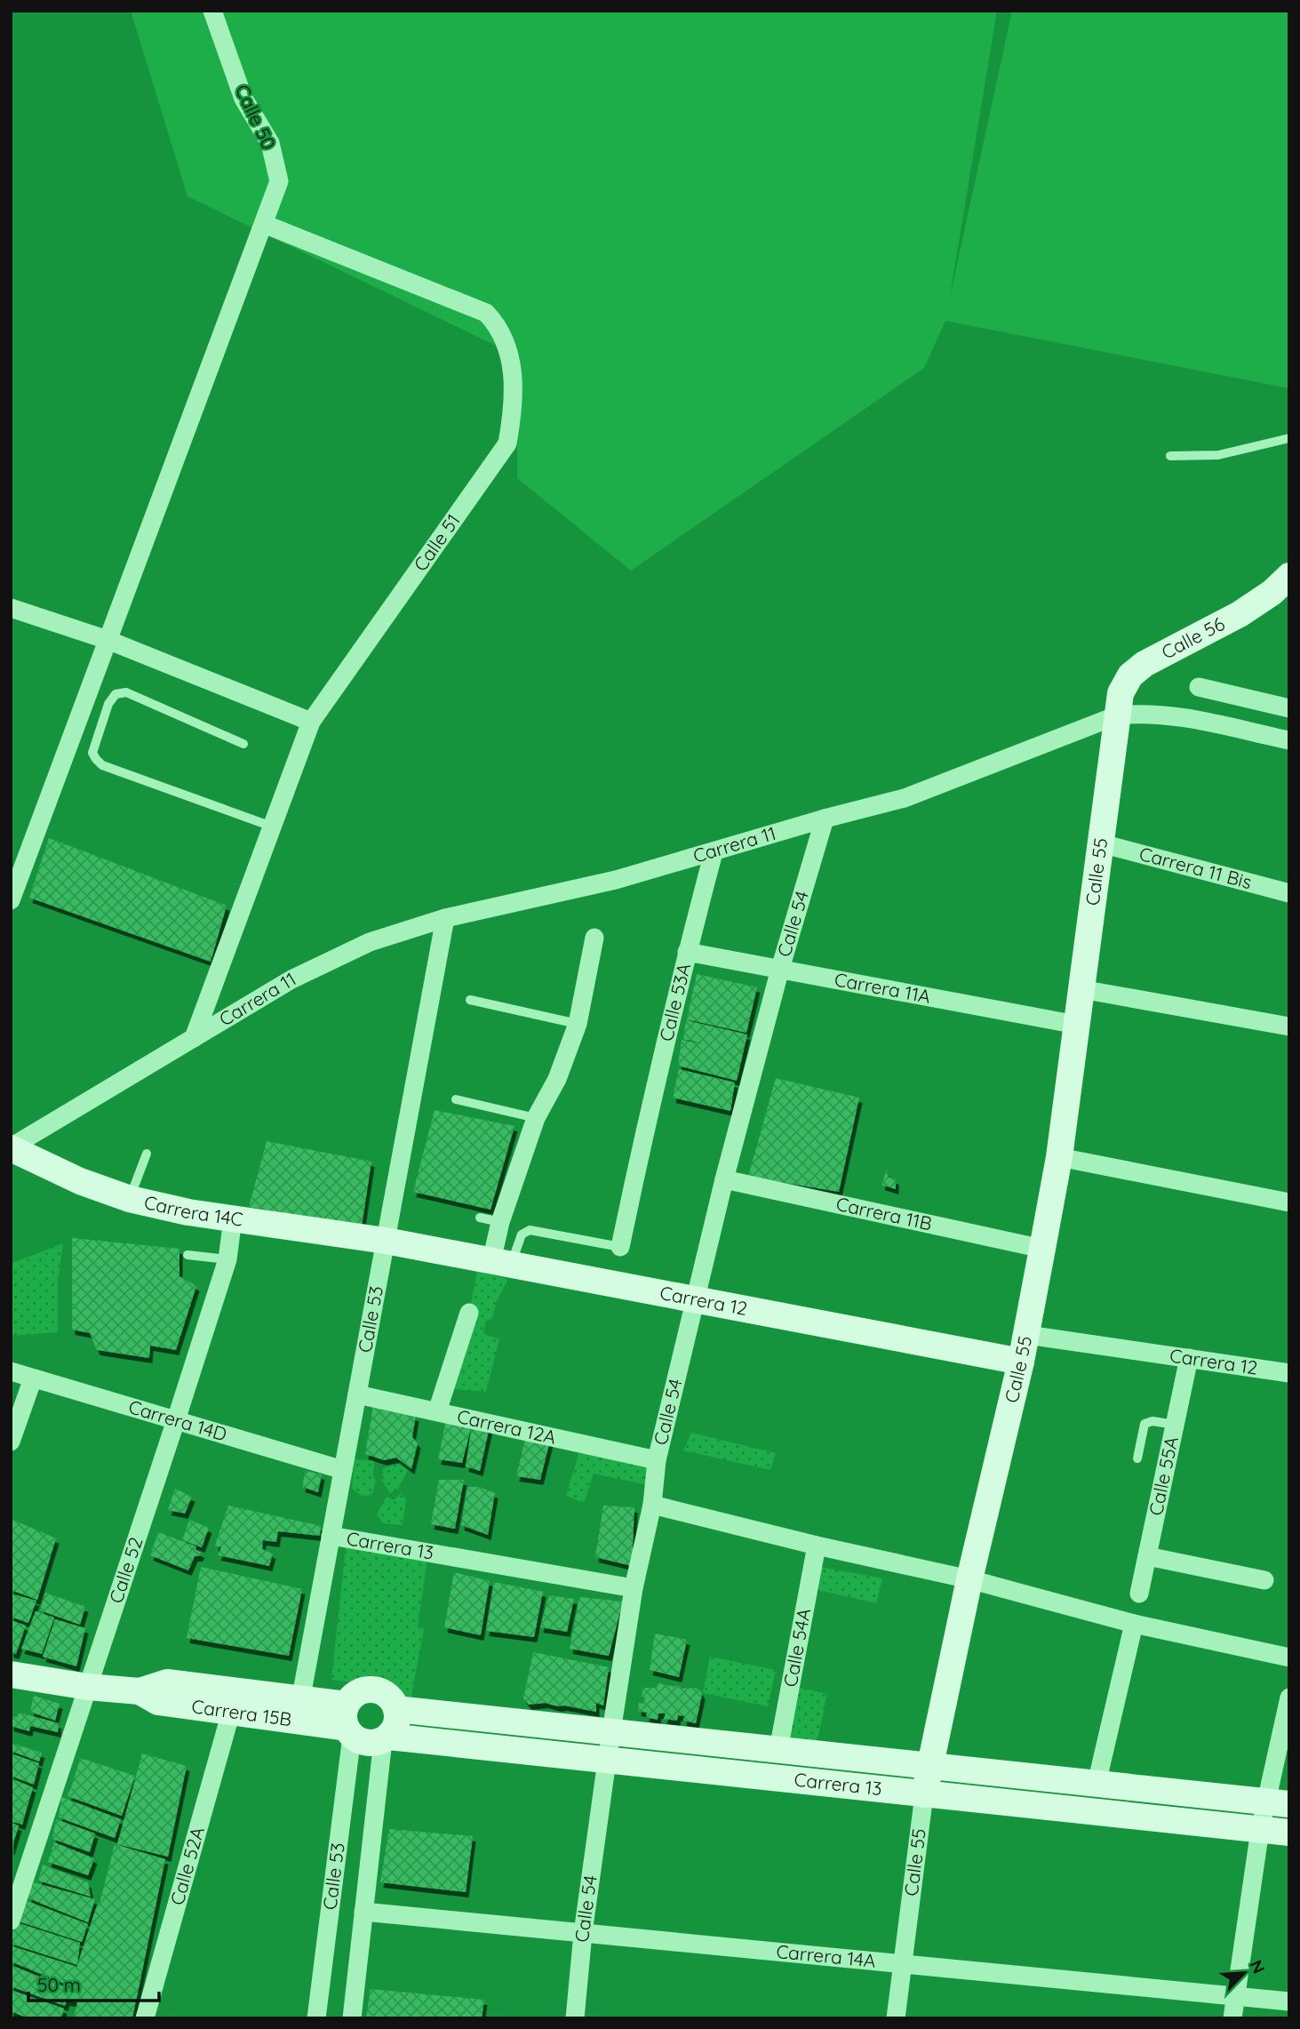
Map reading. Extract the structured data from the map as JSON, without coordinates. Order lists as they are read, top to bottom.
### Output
{
  "streets": {
    "street": [
      "Calle 50",
      "Calle 51",
      "Calle 56",
      "Carrera 11",
      "Carrera 11 Bis",
      "Calle 55",
      "Calle 54",
      "Carrera 11A",
      "Calle 53A",
      "Carrera 14C",
      "Carrera 11B",
      "Carrera 12",
      "Calle 53",
      "Carrera 14D",
      "Carrera 12A",
      "Calle 55A",
      "Carrera 13",
      "Calle 52",
      "Calle 54A",
      "Carrera 15B",
      "Calle 52A",
      "Carrera 14A"
    ]
  },
  "crossings": [
    ["Calle 50", "Calle 51"],
    ["Calle 51", "Carrera 11"],
    ["Calle 56", "Carrera 11"],
    ["Calle 56", "Calle 55"],
    ["Carrera 11", "Calle 55"],
    ["Carrera 11", "Calle 54"],
    ["Carrera 11", "Calle 53A"],
    ["Carrera 11", "Carrera 14C"],
    ["Carrera 11", "Calle 53"],
    ["Carrera 11 Bis", "Calle 55"],
    ["Calle 55", "Carrera 11A"],
    ["Calle 55", "Carrera 11B"],
    ["Calle 55", "Carrera 12"],
    ["Calle 55", "Carrera 13"],
    ["Calle 55", "Carrera 14A"],
    ["Calle 54", "Carrera 11A"],
    ["Calle 54", "Carrera 11B"],
    ["Calle 54", "Carrera 12"],
    ["Calle 54", "Carrera 12A"],
    ["Calle 54", "Carrera 13"],
    ["Calle 54", "Carrera 14A"],
    ["Carrera 11A", "Calle 53A"],
    ["Carrera 14C", "Carrera 12"],
    ["Carrera 14C", "Calle 53"],
    ["Carrera 14C", "Calle 52"],
    ["Carrera 12", "Calle 53"],
    ["Carrera 12", "Calle 55A"],
    ["Calle 53", "Carrera 14D"],
    ["Calle 53", "Carrera 12A"],
    ["Calle 53", "Carrera 13"],
    ["Calle 53", "Carrera 15B"],
    ["Calle 53", "Carrera 14A"],
    ["Carrera 14D", "Calle 52"],
    ["Carrera 13", "Calle 54A"],
    ["Carrera 13", "Carrera 15B"],
    ["Calle 52", "Carrera 15B"],
    ["Carrera 15B", "Calle 52A"]
  ],
  "scale_bar": "50 m",
  "north": "top right"
}
